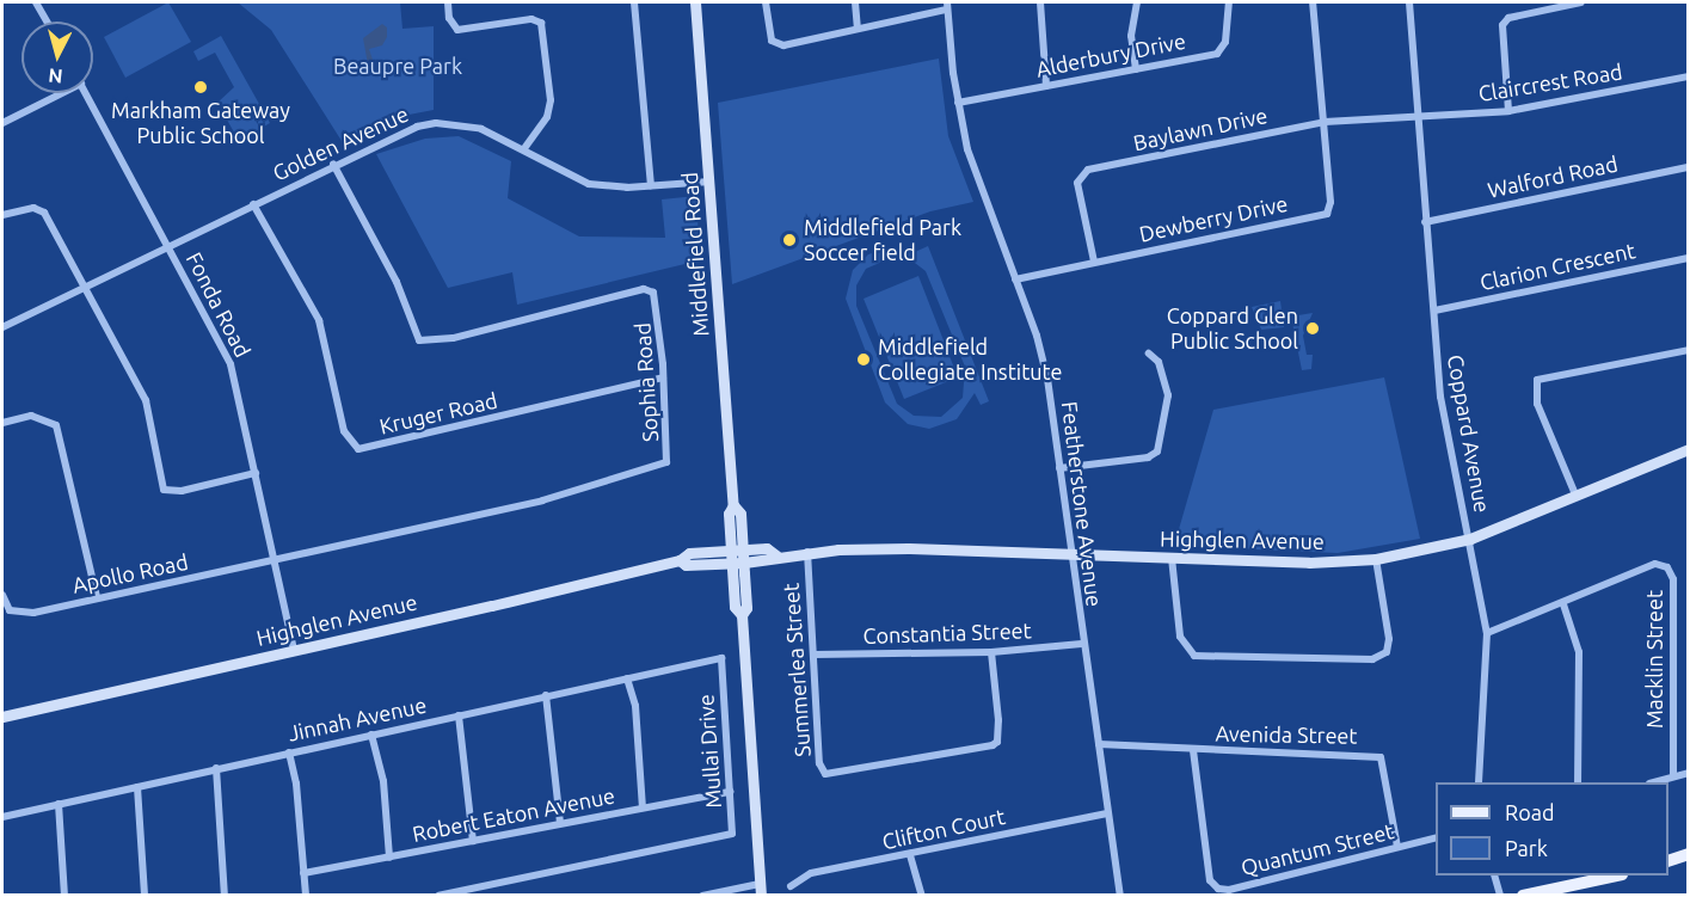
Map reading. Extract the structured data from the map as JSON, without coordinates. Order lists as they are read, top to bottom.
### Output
{
  "streets": {
    "street": [
      "Alderbury Drive",
      "Claircrest Road",
      "Baylawn Drive",
      "Golden Avenue",
      "Walford Road",
      "Dewberry Drive",
      "Middlefield Road",
      "Clarion Crescent",
      "Fonda Road",
      "Sophia Road",
      "Kruger Road",
      "Coppard Avenue",
      "Featherstone Avenue",
      "Highglen Avenue",
      "Apollo Road",
      "Constantia Street",
      "Macklin Street",
      "Summerlea Street",
      "Jinnah Avenue",
      "Avenida Street",
      "Mullai Drive",
      "Robert Eaton Avenue",
      "Clifton Court",
      "Quantum Street"
    ]
  },
  "crossings": [
    ["Alderbury Drive", "Featherstone Avenue"],
    ["Claircrest Road", "Baylawn Drive"],
    ["Claircrest Road", "Coppard Avenue"],
    ["Baylawn Drive", "Dewberry Drive"],
    ["Baylawn Drive", "Coppard Avenue"],
    ["Golden Avenue", "Middlefield Road"],
    ["Golden Avenue", "Fonda Road"],
    ["Golden Avenue", "Sophia Road"],
    ["Golden Avenue", "Kruger Road"],
    ["Walford Road", "Coppard Avenue"],
    ["Dewberry Drive", "Featherstone Avenue"],
    ["Middlefield Road", "Highglen Avenue"],
    ["Clarion Crescent", "Coppard Avenue"],
    ["Fonda Road", "Sophia Road"],
    ["Fonda Road", "Highglen Avenue"],
    ["Fonda Road", "Apollo Road"],
    ["Sophia Road", "Kruger Road"],
    ["Sophia Road", "Apollo Road"],
    ["Coppard Avenue", "Highglen Avenue"],
    ["Coppard Avenue", "Macklin Street"],
    ["Featherstone Avenue", "Highglen Avenue"],
    ["Featherstone Avenue", "Constantia Street"],
    ["Featherstone Avenue", "Avenida Street"],
    ["Featherstone Avenue", "Clifton Court"],
    ["Highglen Avenue", "Summerlea Street"],
    ["Constantia Street", "Summerlea Street"],
    ["Jinnah Avenue", "Mullai Drive"],
    ["Avenida Street", "Quantum Street"],
    ["Mullai Drive", "Robert Eaton Avenue"]
  ],
  "parks": ["Beaupre Park"],
  "places": [
    "Markham Gateway Public School",
    "Middlefield Park Soccer field",
    "Coppard Glen Public School",
    "Middlefield Collegiate Institute"
  ],
  "legend": ["Road", "Park"],
  "north": "bottom"
}
